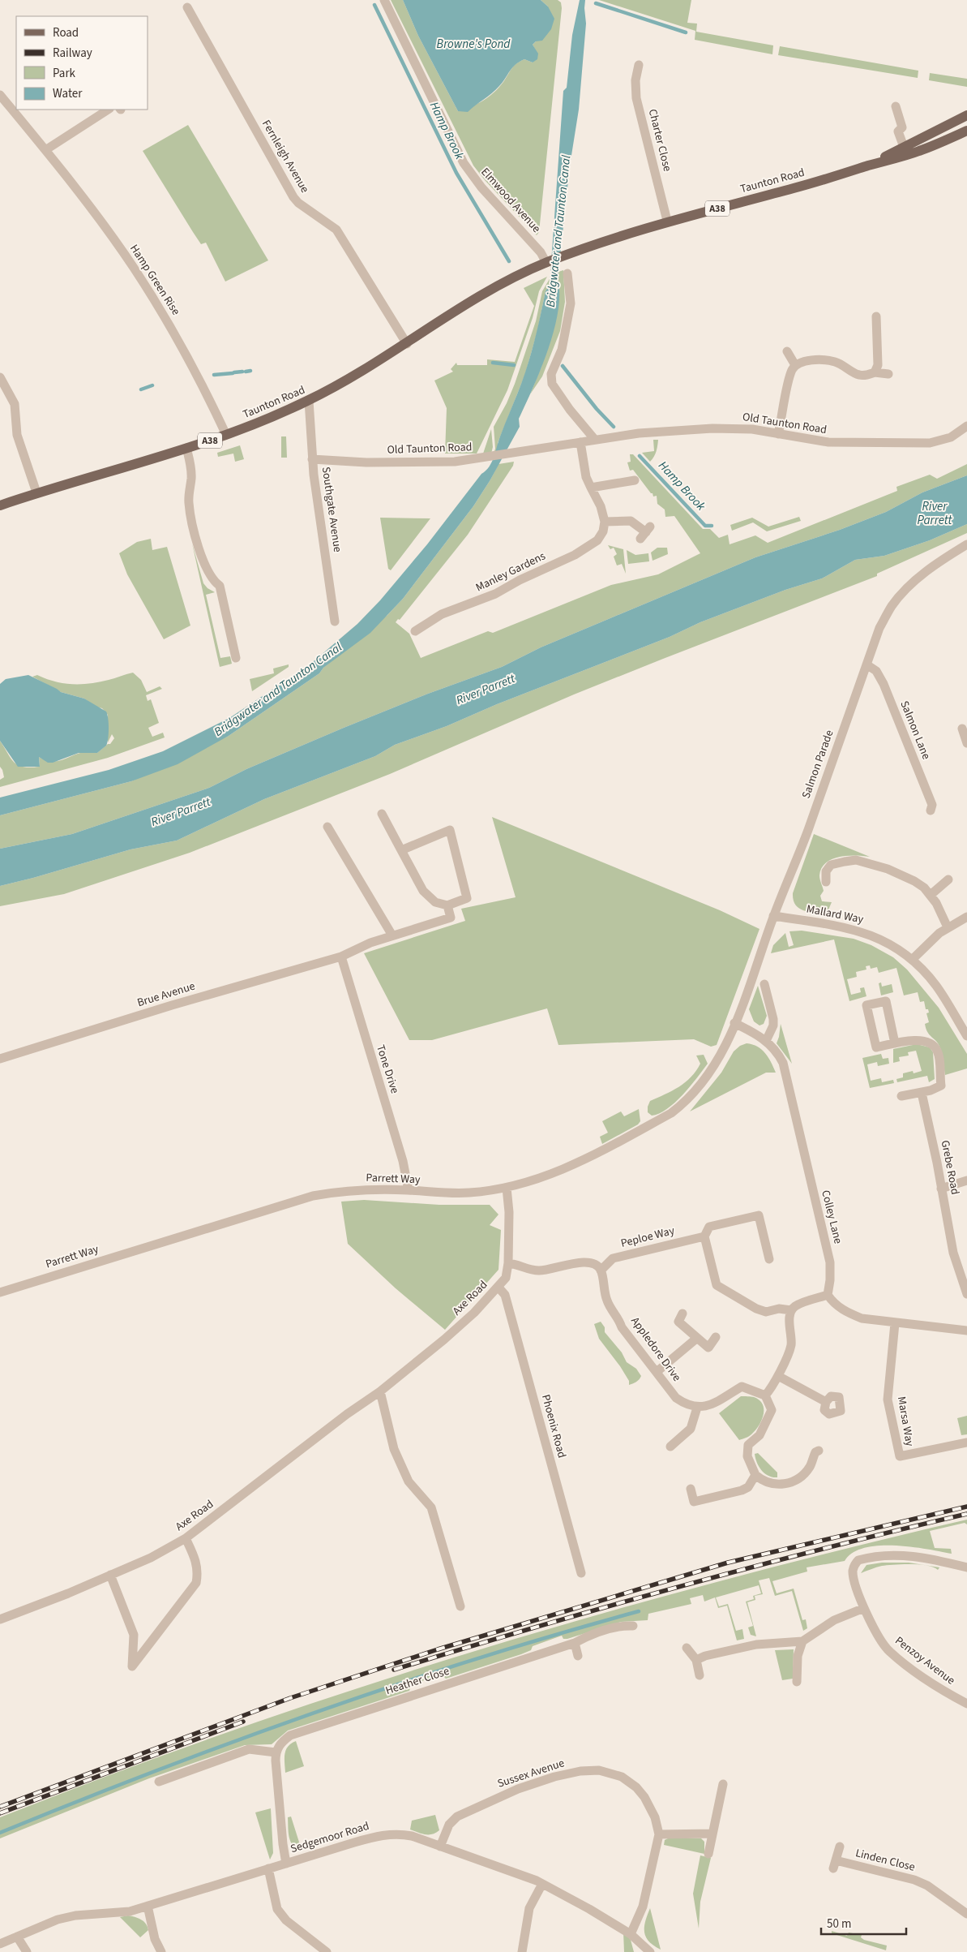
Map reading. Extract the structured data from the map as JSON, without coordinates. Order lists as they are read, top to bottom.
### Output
{
  "streets": {
    "main road": ["Taunton Road", "A38"],
    "street": [
      "Charter Close",
      "Fernleigh Avenue",
      "Elmwood Avenue",
      "Hamp Green Rise",
      "Old Taunton Road",
      "Southgate Avenue",
      "Manley Gardens",
      "Salmon Lane",
      "Salmon Parade",
      "Mallard Way",
      "Brue Avenue",
      "Tone Drive",
      "Grebe Road",
      "Parrett Way",
      "Colley Lane",
      "Peploe Way",
      "Axe Road",
      "Appledore Drive",
      "Marsa Way",
      "Phoenix Road",
      "Penzoy Avenue",
      "Heather Close",
      "Sussex Avenue",
      "Sedgemoor Road",
      "Linden Close"
    ]
  },
  "crossings": [
    ["Charter Close", "Taunton Road"],
    ["Fernleigh Avenue", "Taunton Road"],
    ["Taunton Road", "Elmwood Avenue"],
    ["Taunton Road", "Hamp Green Rise"],
    ["Taunton Road", "Southgate Avenue"],
    ["Old Taunton Road", "Southgate Avenue"],
    ["Salmon Lane", "Salmon Parade"],
    ["Salmon Parade", "Mallard Way"],
    ["Salmon Parade", "Parrett Way"],
    ["Salmon Parade", "Colley Lane"],
    ["Brue Avenue", "Tone Drive"],
    ["Tone Drive", "Parrett Way"],
    ["Parrett Way", "Colley Lane"],
    ["Parrett Way", "Axe Road"],
    ["Peploe Way", "Appledore Drive"],
    ["Axe Road", "Phoenix Road"],
    ["Sussex Avenue", "Sedgemoor Road"]
  ],
  "water": [
    "Browne's Pond",
    "Hamp Brook",
    "Bridgwater and Taunton Canal",
    "River Parrett"
  ],
  "legend": [
    "Road",
    "Railway",
    "Park",
    "Water"
  ],
  "scale_bar": "50 m"
}
